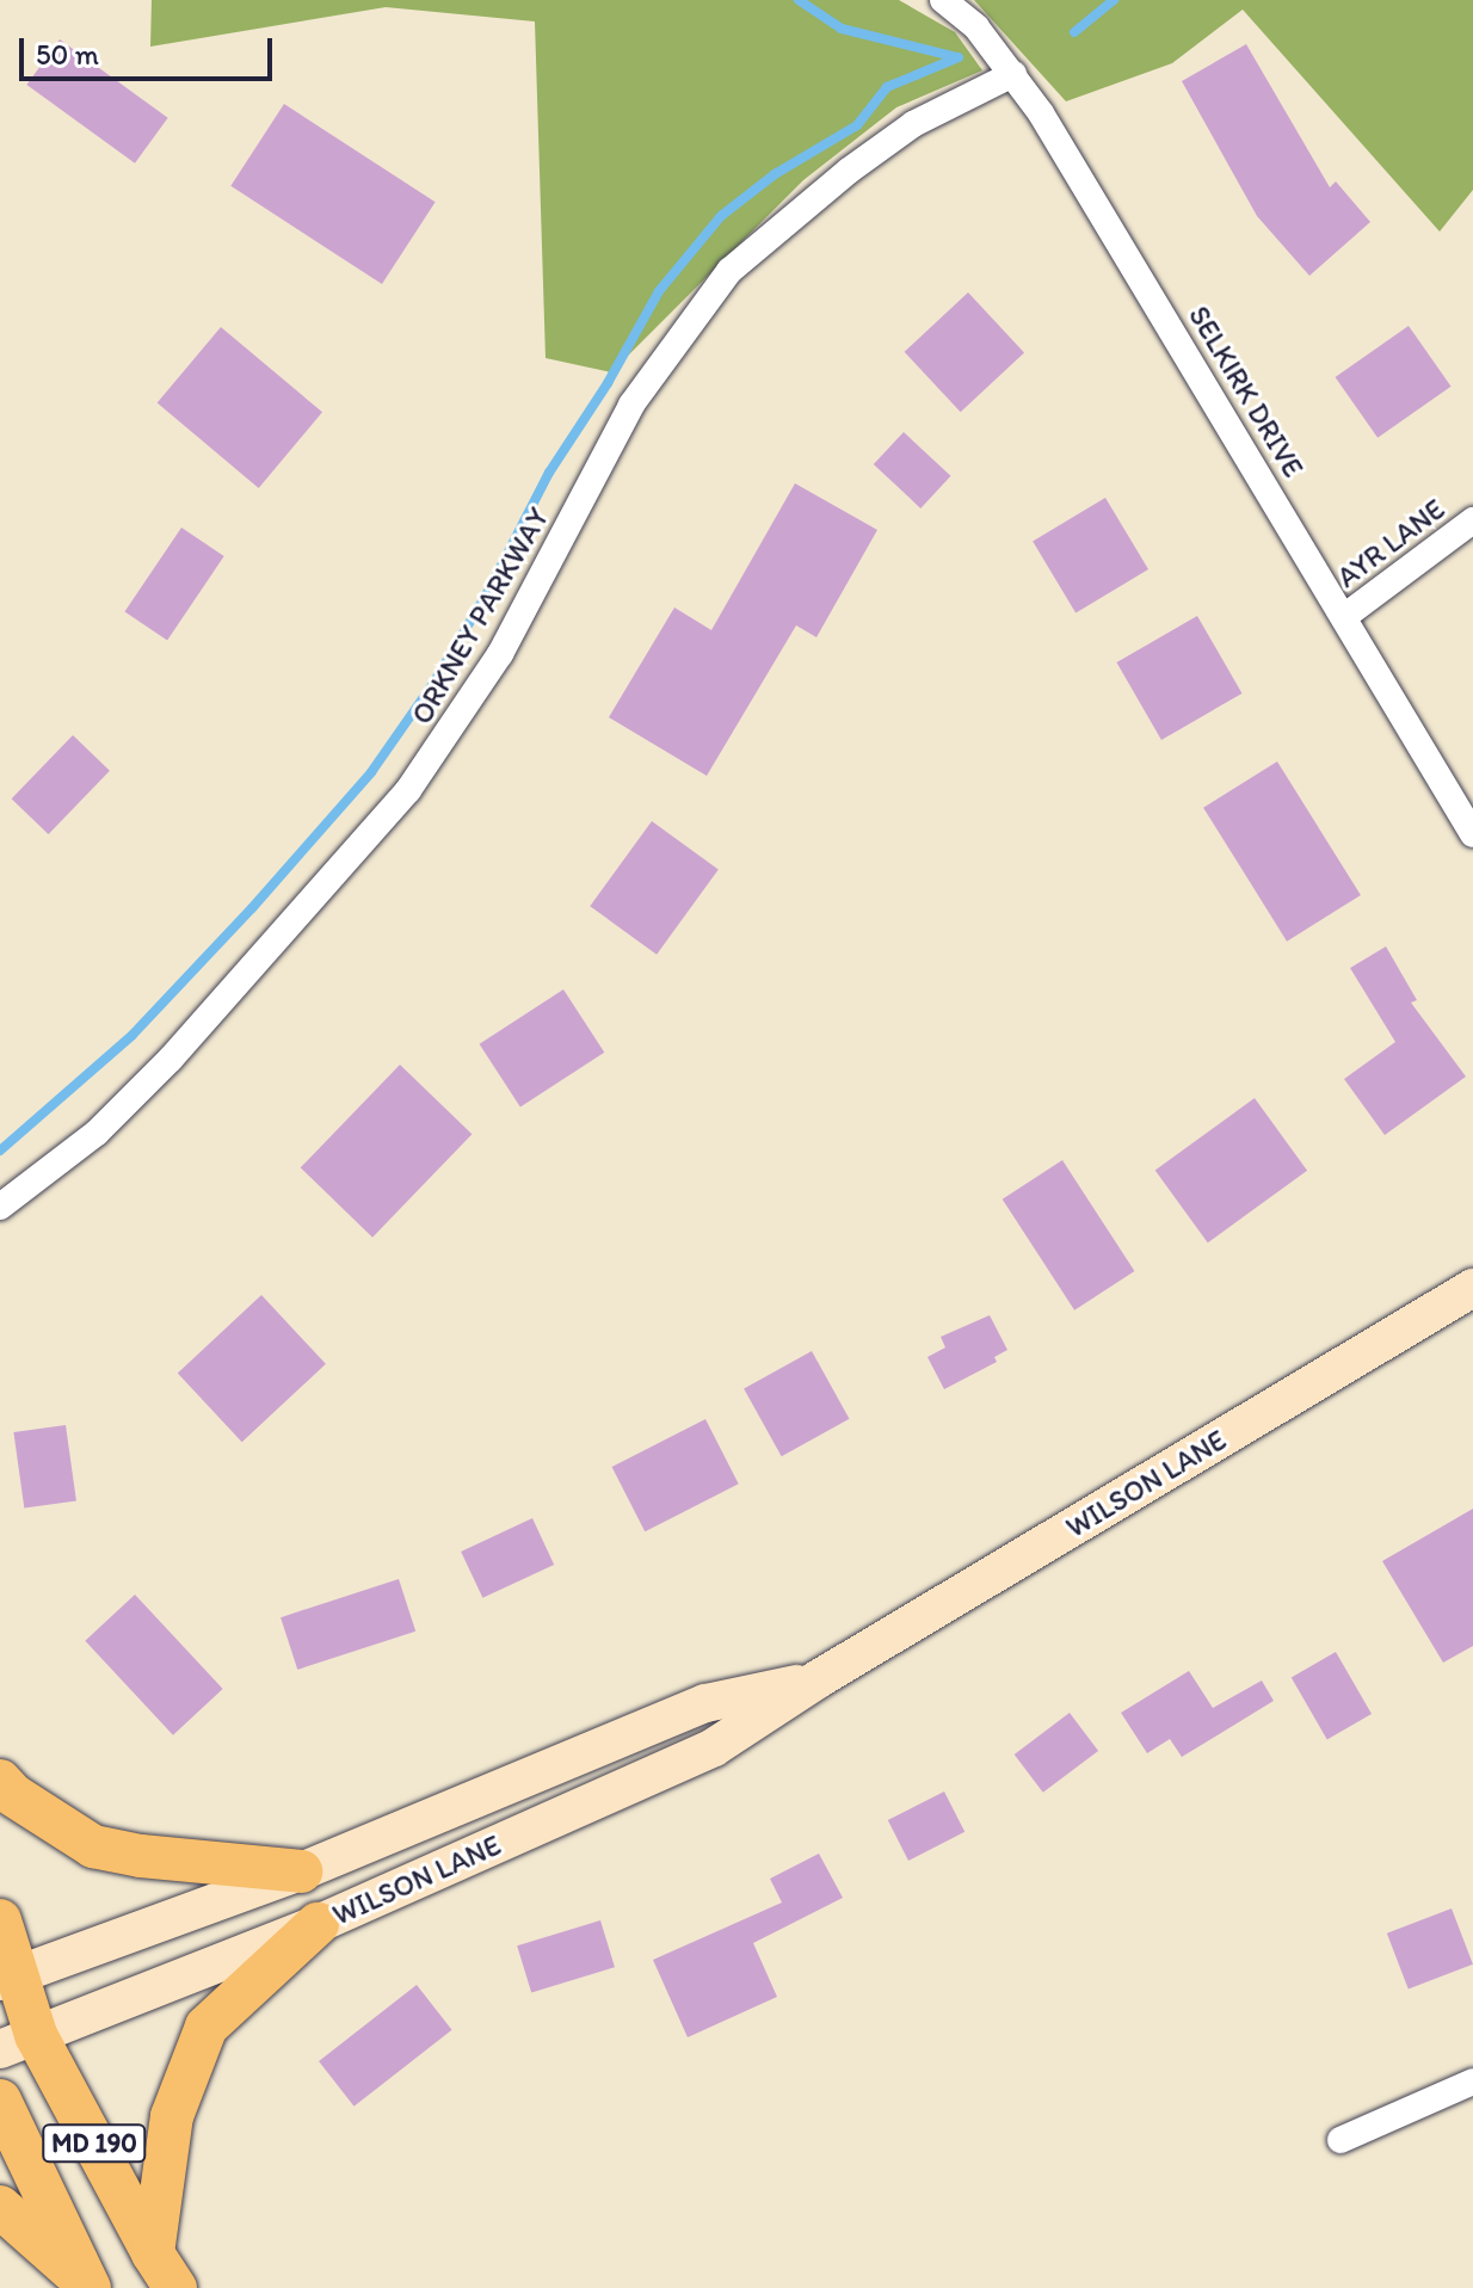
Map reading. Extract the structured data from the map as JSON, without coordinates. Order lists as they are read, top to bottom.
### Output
{
  "streets": {
    "main road": ["WILSON LANE", "MD 190"],
    "street": ["SELKIRK DRIVE", "AYR LANE", "ORKNEY PARKWAY"]
  },
  "crossings": [
    ["SELKIRK DRIVE", "AYR LANE"],
    ["SELKIRK DRIVE", "ORKNEY PARKWAY"],
    ["WILSON LANE", "MD 190"]
  ],
  "scale_bar": "50 m"
}
